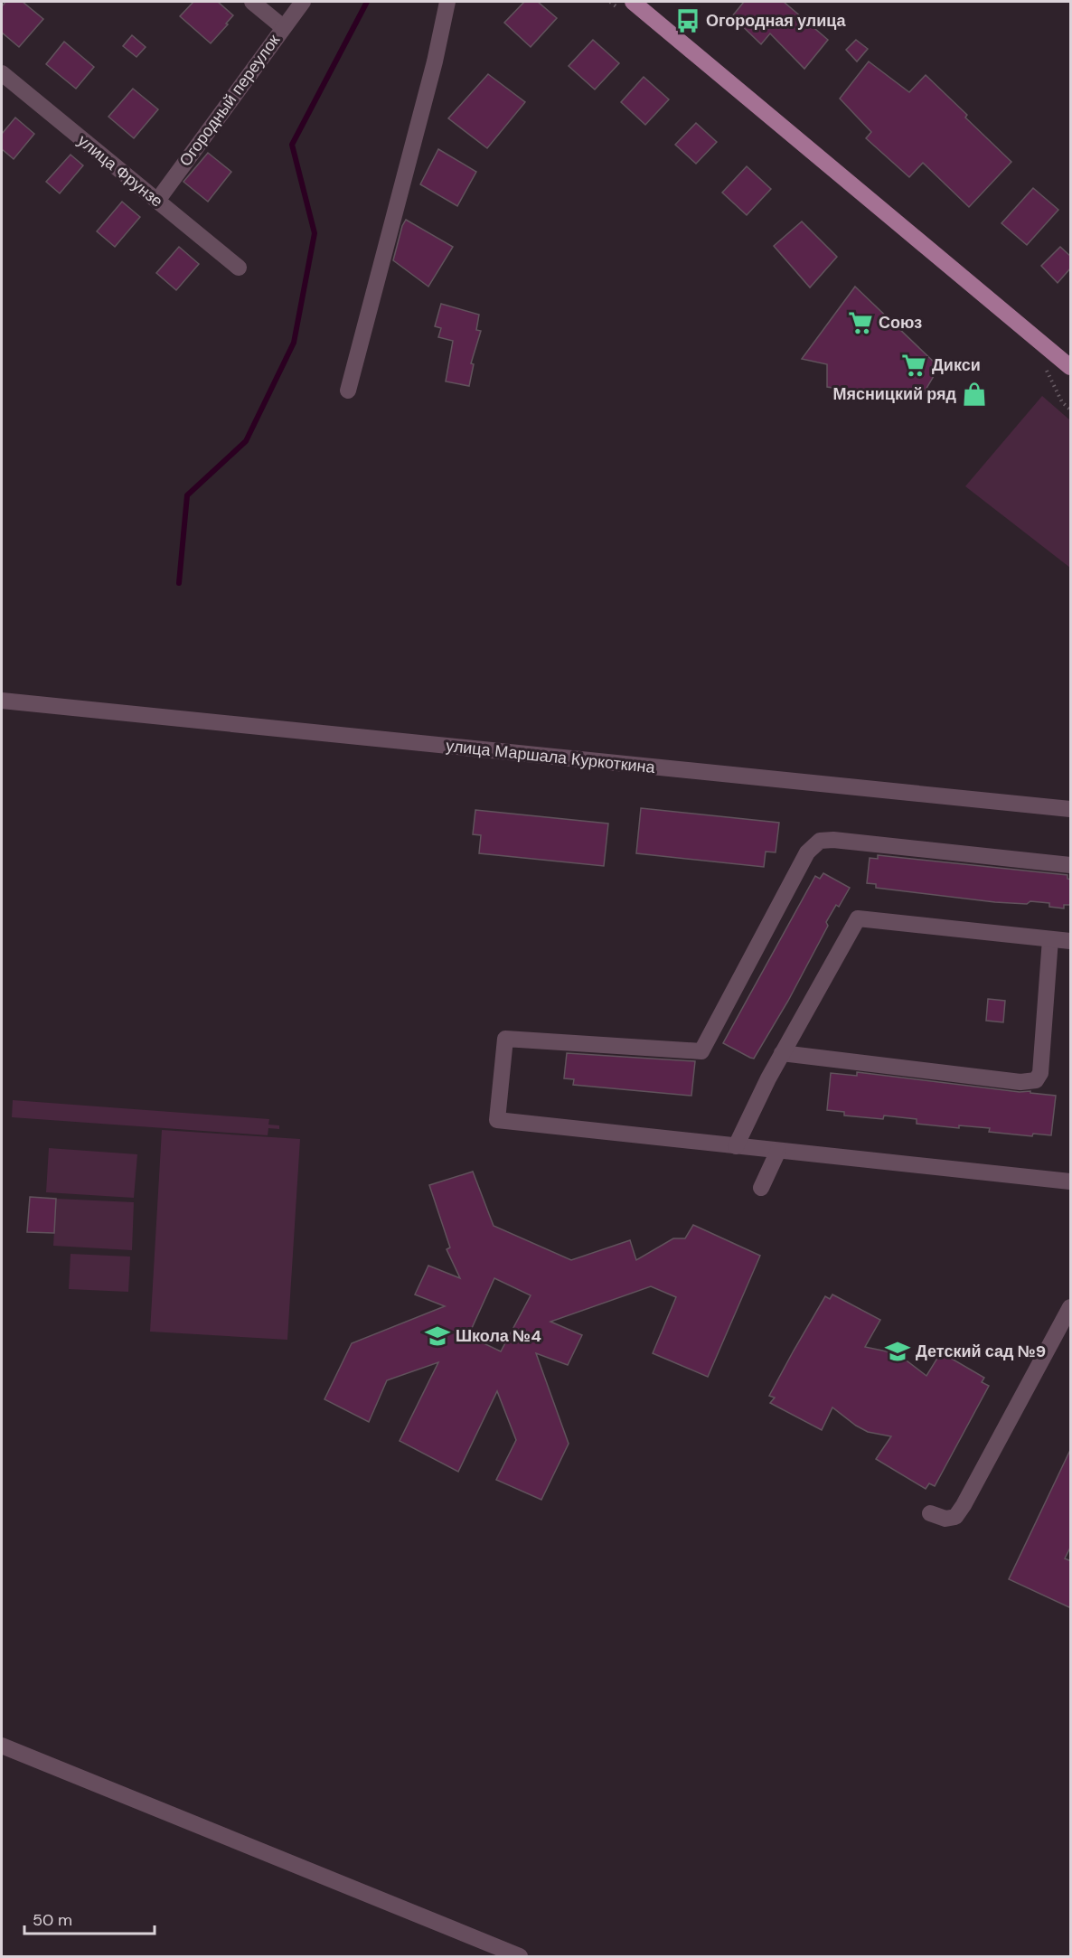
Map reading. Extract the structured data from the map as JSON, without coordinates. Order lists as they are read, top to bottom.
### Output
{
  "streets": {
    "street": ["Огородный переулок", "улица Фрунзе", "улица Маршала Куркоткина"]
  },
  "crossings": [
    ["Огородный переулок", "улица Фрунзе"]
  ],
  "places": {
    "bus stop": ["Огородная улица"],
    "supermarket": ["Союз", "Дикси"],
    "shop": ["Мясницкий ряд"],
    "school or university": ["Школа №4", "Детский сад №9"]
  },
  "scale_bar": "50 m"
}
